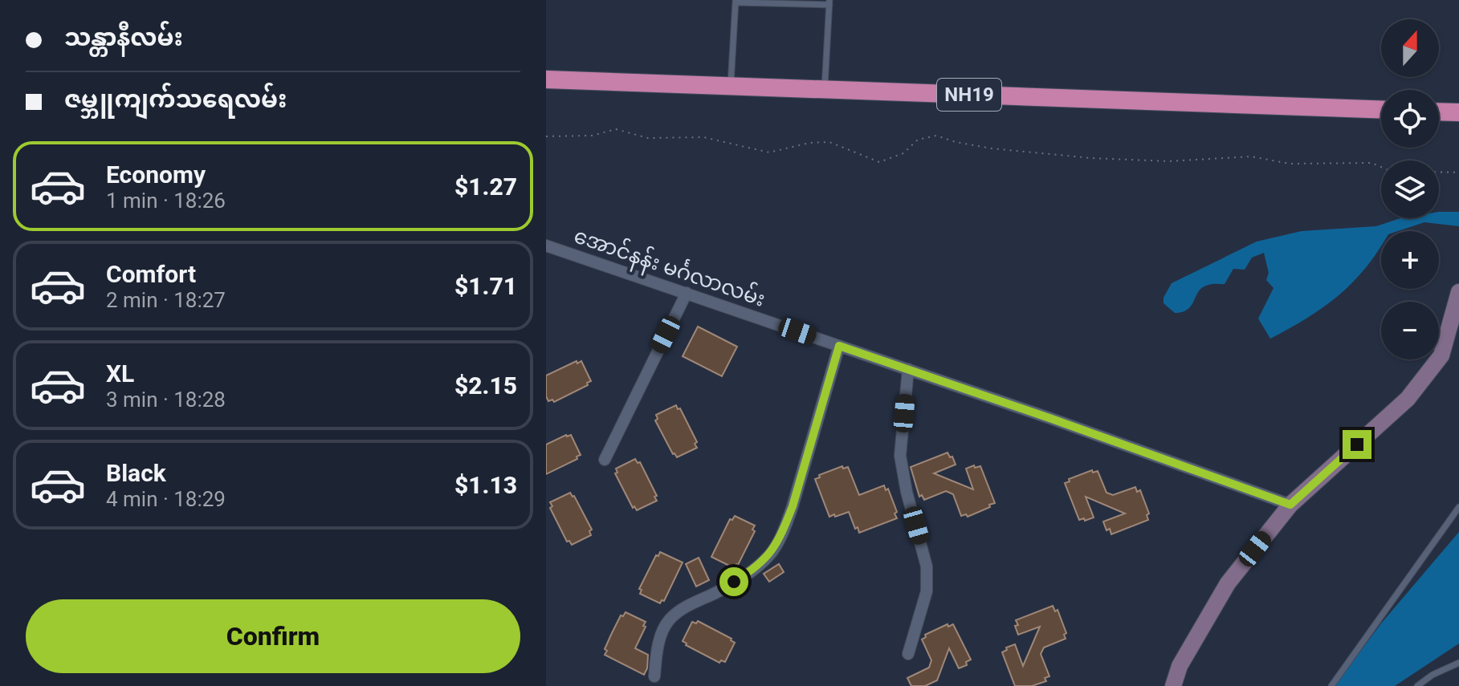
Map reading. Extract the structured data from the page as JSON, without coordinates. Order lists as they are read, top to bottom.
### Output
{
  "streets": {
    "highway": ["NH19"],
    "street": ["အောင်နန်း မင်္ဂလာလမ်း"]
  },
  "north": "top",
  "page": {
    "banner": ["သန္တာနီလမ်း", "ဇမ္ဘူကျက်သရေလမ်း"],
    "map_buttons": ["+", "−"],
    "list": [
      {
        "name": "Economy",
        "note": "1 min · 18:26",
        "value": "$1.27"
      },
      {
        "name": "Comfort",
        "note": "2 min · 18:27",
        "value": "$1.71"
      },
      {
        "name": "XL",
        "note": "3 min · 18:28",
        "value": "$2.15"
      },
      {
        "name": "Black",
        "note": "4 min · 18:29",
        "value": "$1.13"
      }
    ],
    "buttons": "Confirm"
  }
}
